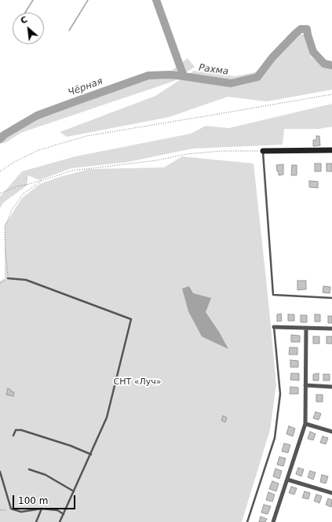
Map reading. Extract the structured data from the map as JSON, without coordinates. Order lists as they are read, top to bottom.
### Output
{
  "water": ["Рахма", "Чёрная"],
  "parks": ["СНТ «Луч»"],
  "scale_bar": "100 m",
  "north": "top left"
}
